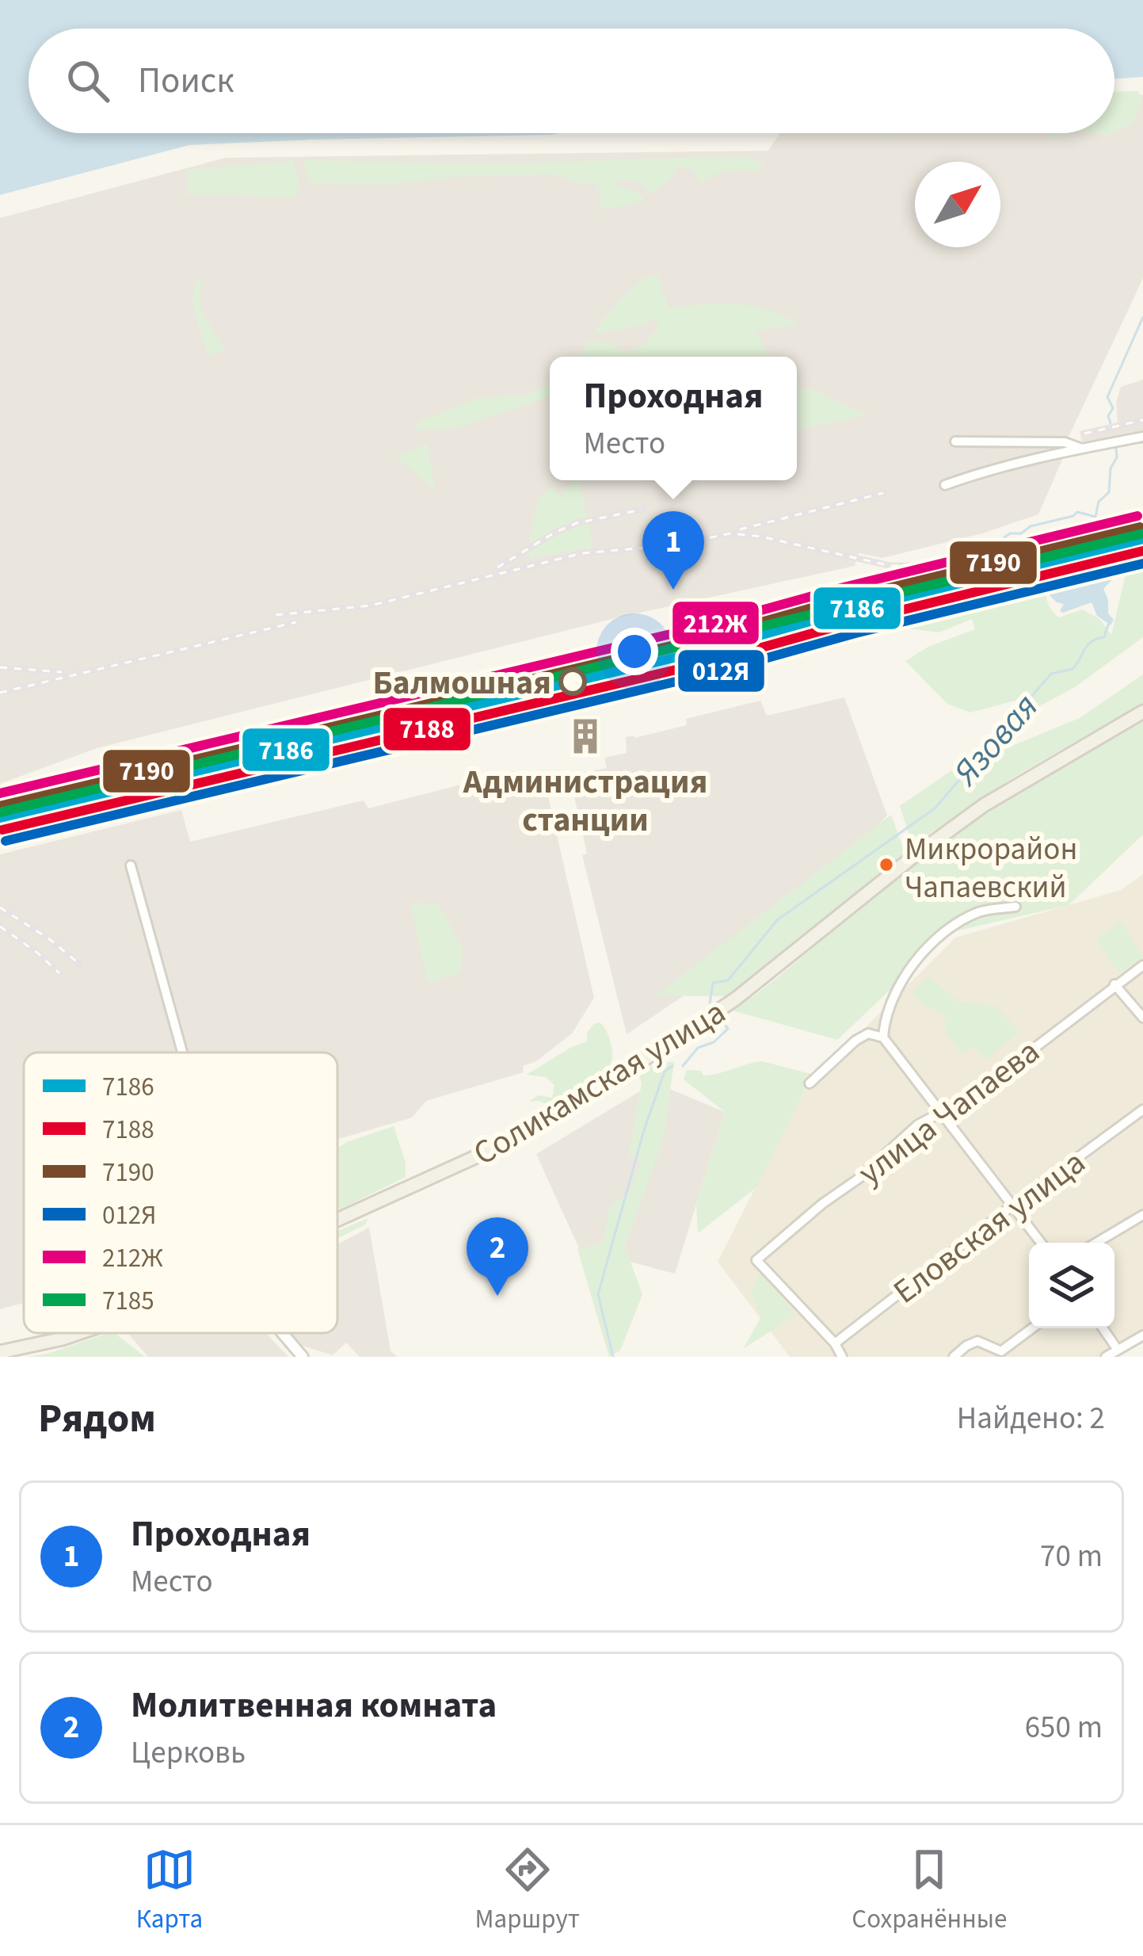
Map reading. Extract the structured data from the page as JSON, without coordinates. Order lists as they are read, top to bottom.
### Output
{
  "streets": {
    "main road": ["Соликамская улица"],
    "street": ["улица Чапаева", "Еловская улица"]
  },
  "crossings": [
    ["улица Чапаева", "Еловская улица"]
  ],
  "water": ["Язовая"],
  "places": {
    "other": ["Балмошная", "Микрорайон Чапаевский"],
    "building": ["Администрация станции"]
  },
  "lines": [
    "transit line 212Ж",
    "transit line 7190",
    "transit line 7185",
    "transit line 7186",
    "transit line 7188",
    "transit line 012Я"
  ],
  "legend": [
    "7186",
    "7188",
    "7190",
    "012Я",
    "212Ж",
    "7185"
  ],
  "north": "top right",
  "page": {
    "search": "Поиск",
    "popup": ["Проходная", "Место"],
    "pins": ["1", "2"],
    "heading": ["Рядом", "Найдено: 2"],
    "list": [
      {
        "mark": "1",
        "name": "Проходная",
        "note": "Место",
        "value": "70 m"
      },
      {
        "mark": "2",
        "name": "Молитвенная комната",
        "note": "Церковь",
        "value": "650 m"
      }
    ],
    "nav": ["Карта", "Маршрут", "Сохранённые"]
  }
}
